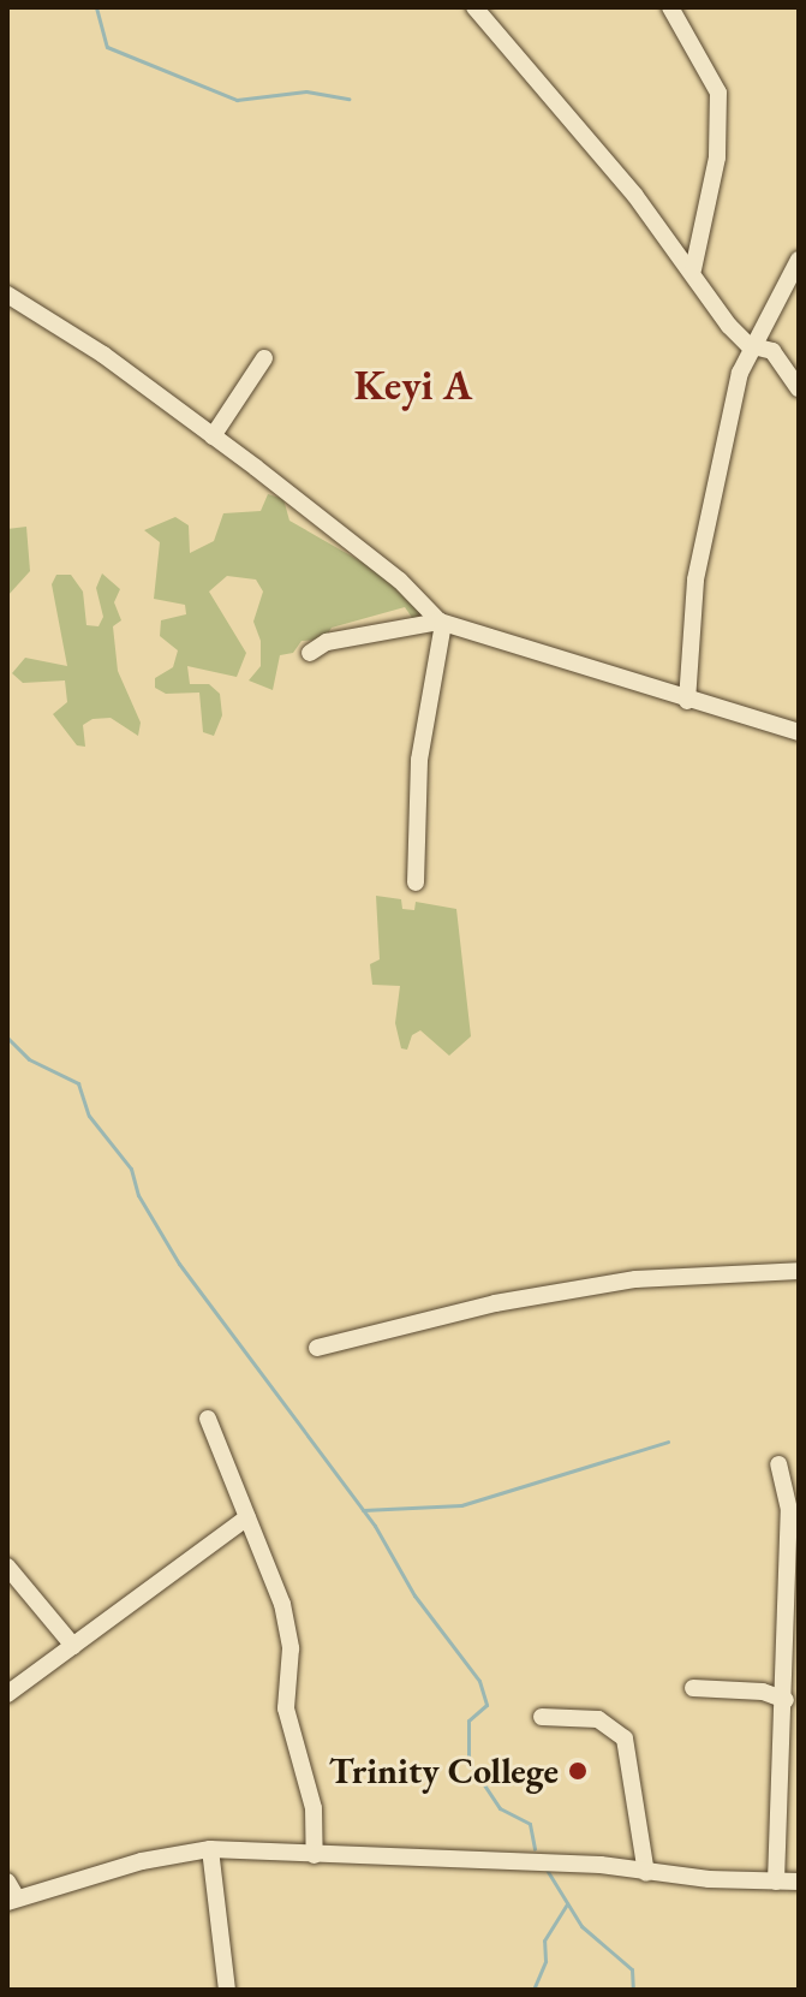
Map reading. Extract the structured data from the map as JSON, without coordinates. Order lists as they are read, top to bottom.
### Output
{
  "districts": ["Keyi A"],
  "places": ["Trinity College"]
}
